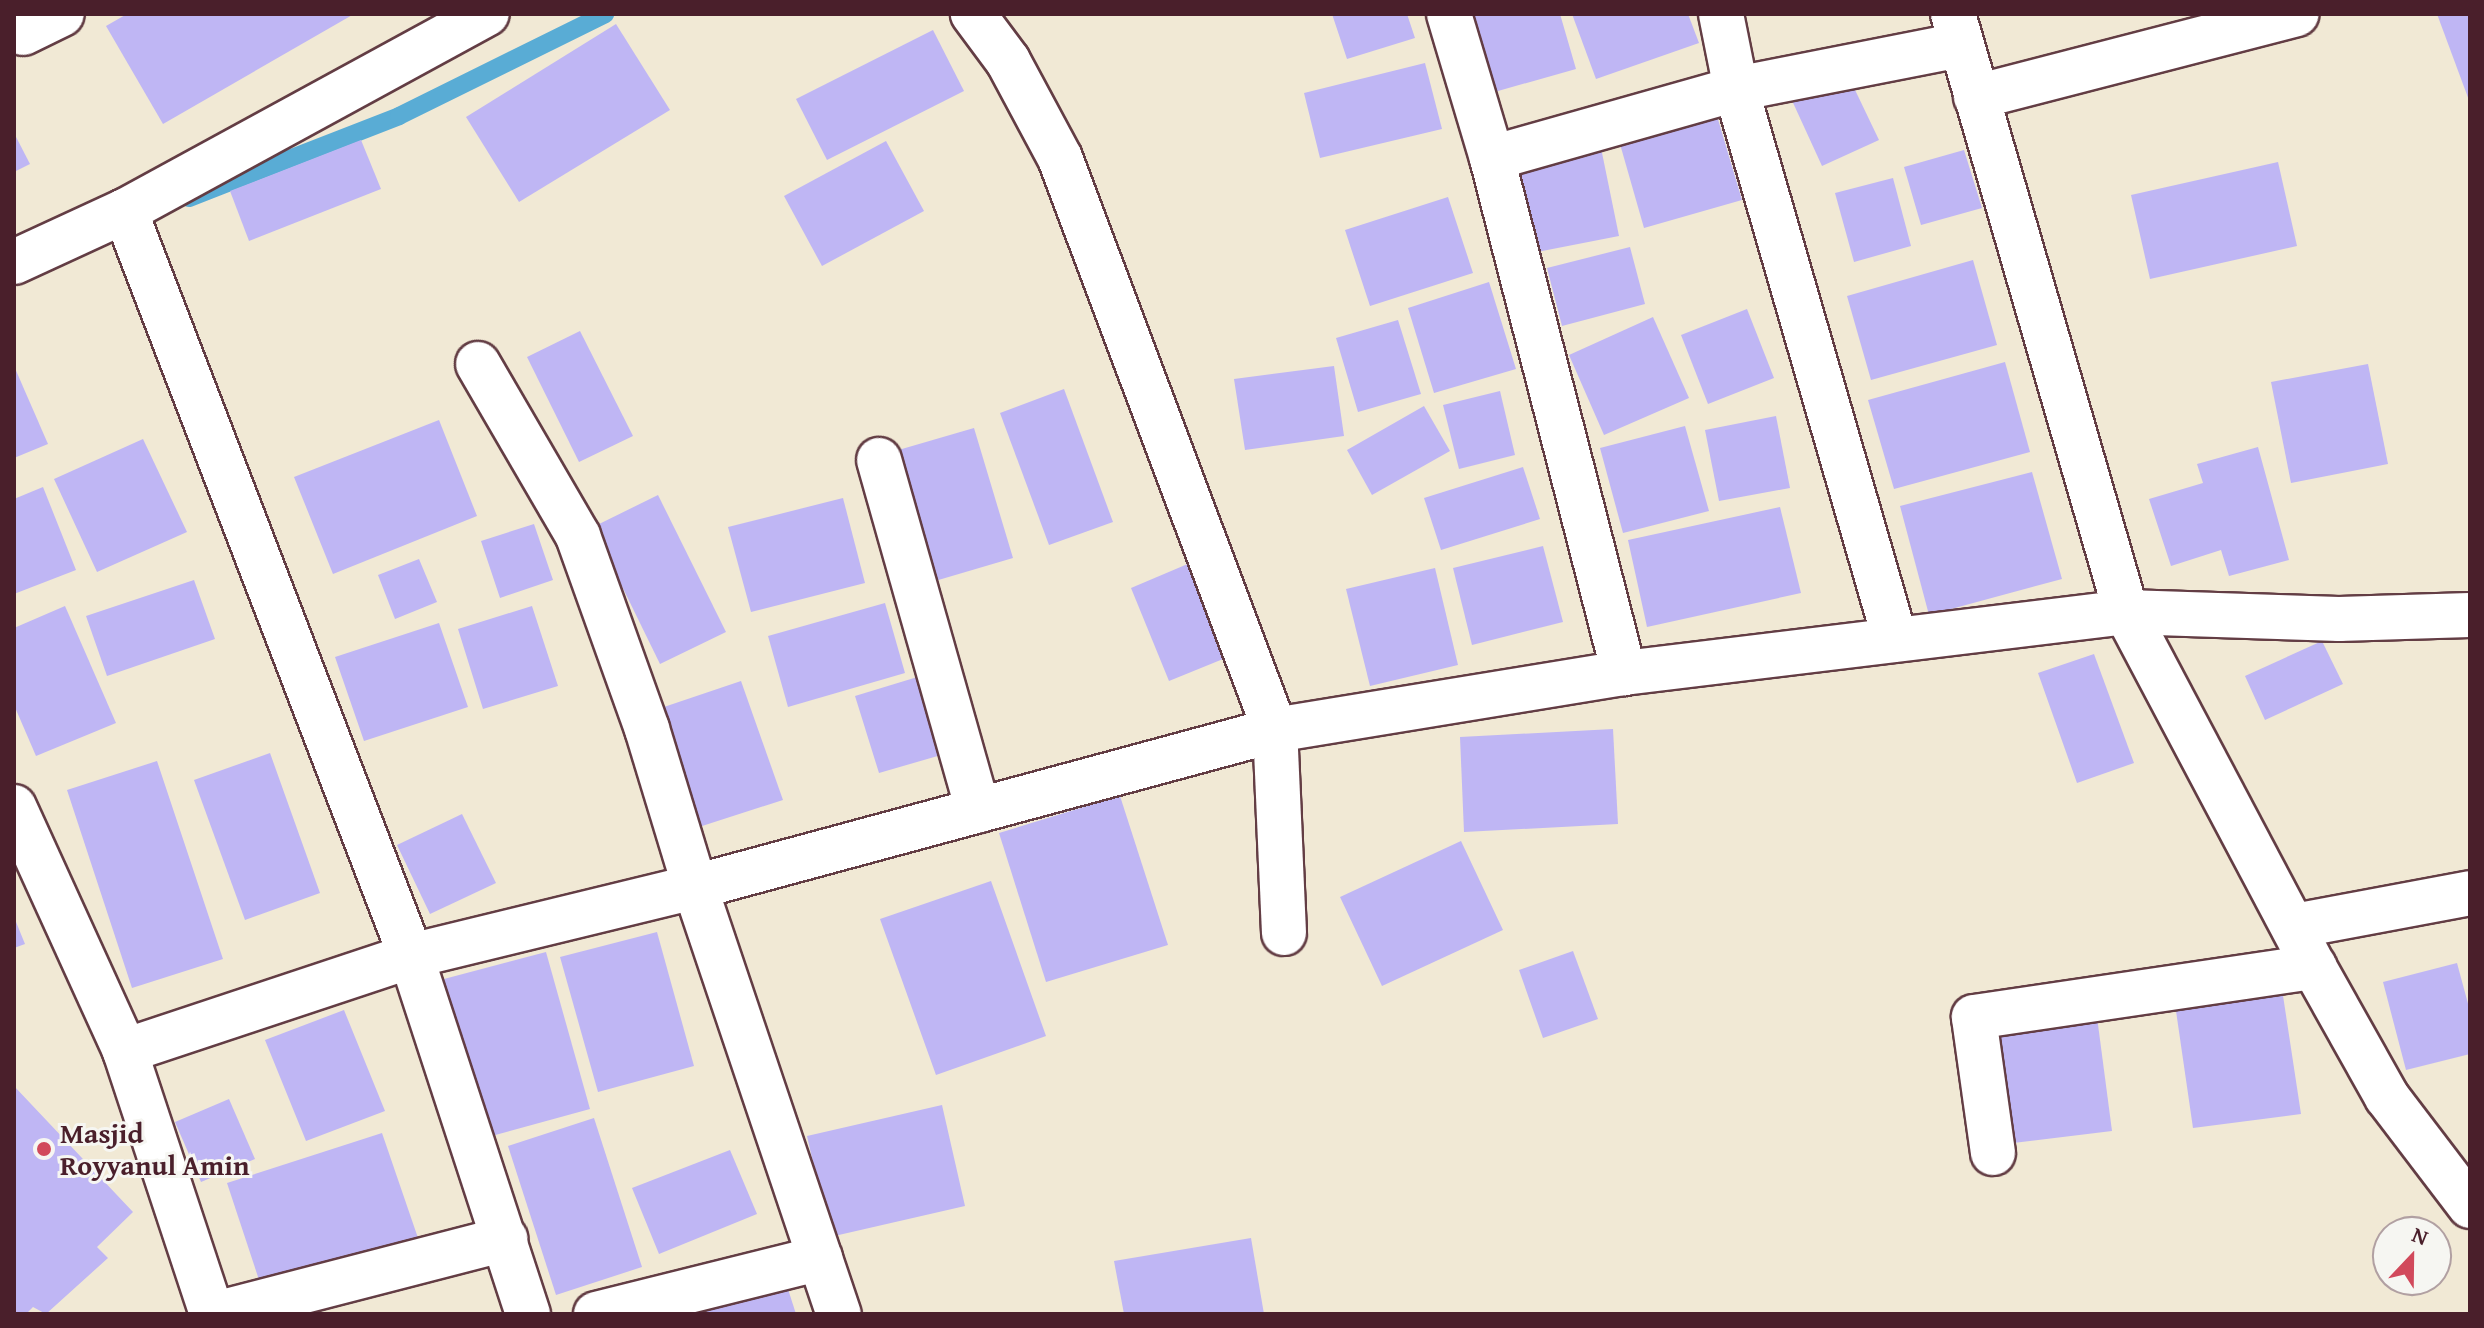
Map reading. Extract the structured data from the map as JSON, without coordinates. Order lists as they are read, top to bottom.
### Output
{
  "places": ["Masjid Royyanul Amin"],
  "north": "top"
}
